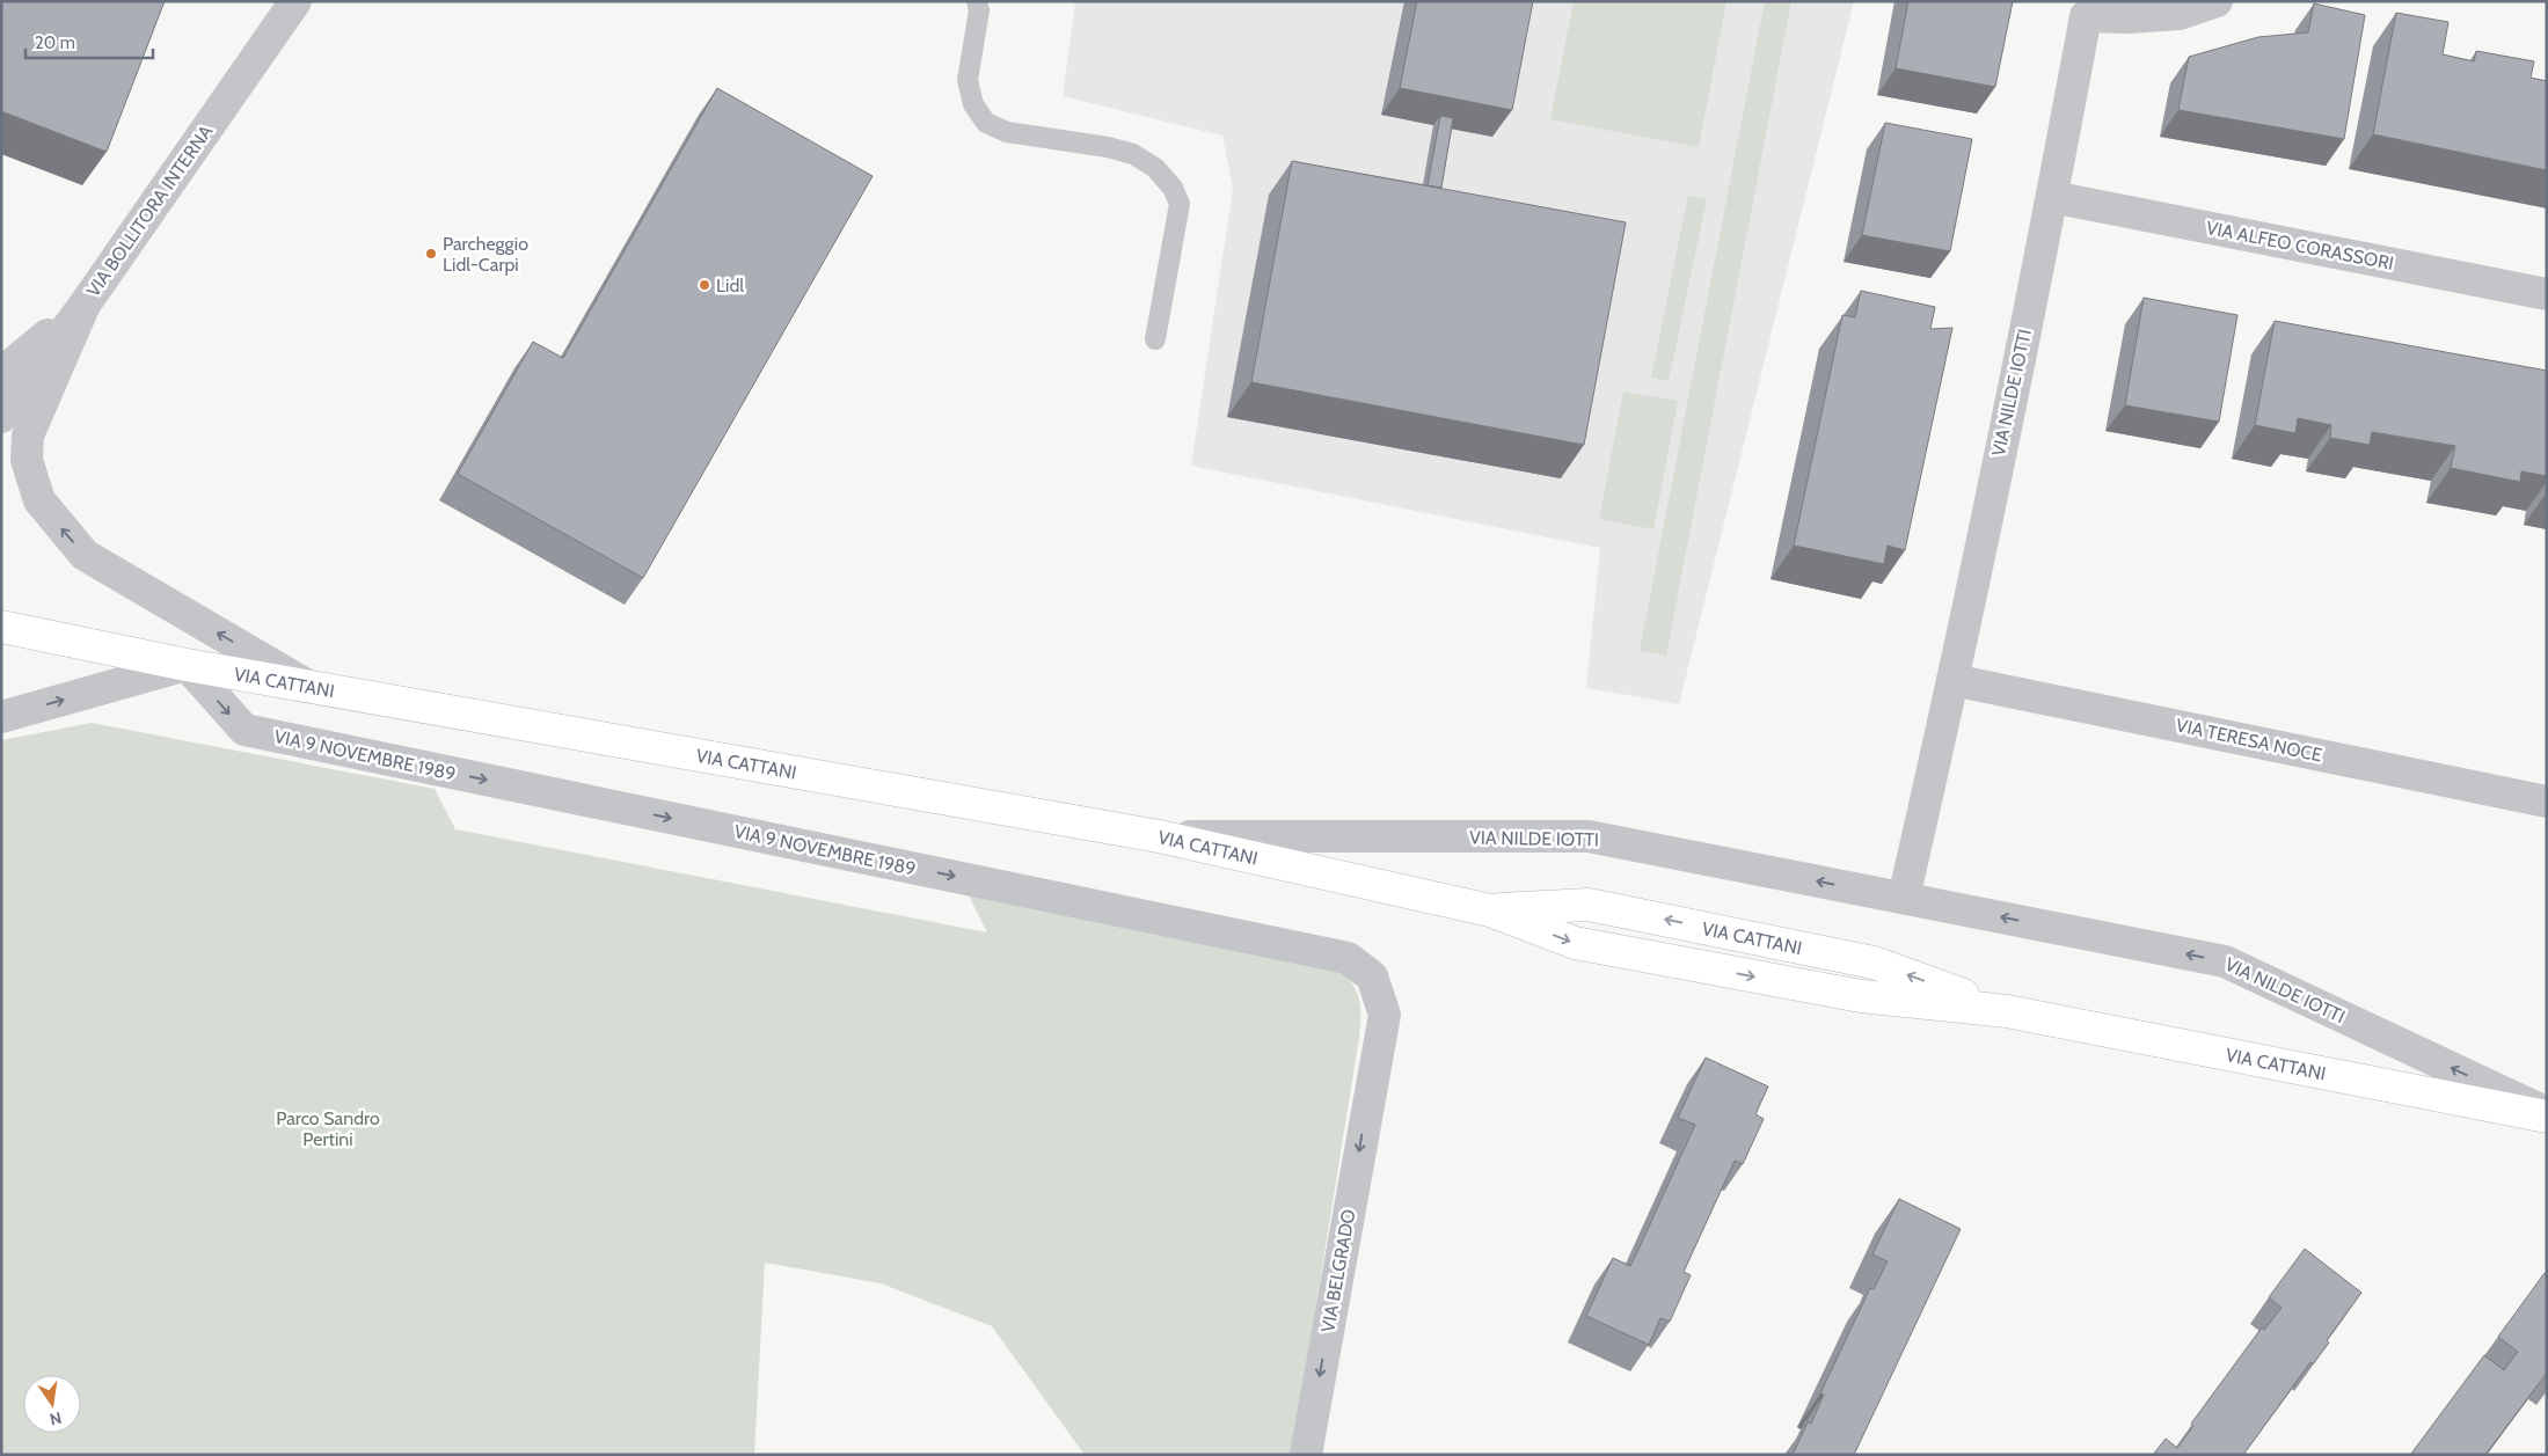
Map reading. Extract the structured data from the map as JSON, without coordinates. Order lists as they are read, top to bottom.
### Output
{
  "streets": {
    "main road": ["VIA CATTANI"],
    "street": [
      "VIA BOLLITORA INTERNA",
      "VIA ALFEO CORASSORI",
      "VIA NILDE IOTTI",
      "VIA TERESA NOCE",
      "VIA 9 NOVEMBRE 1989",
      "VIA BELGRADO"
    ]
  },
  "crossings": [
    ["VIA ALFEO CORASSORI", "VIA NILDE IOTTI"],
    ["VIA NILDE IOTTI", "VIA CATTANI"],
    ["VIA NILDE IOTTI", "VIA TERESA NOCE"],
    ["VIA CATTANI", "VIA 9 NOVEMBRE 1989"],
    ["VIA 9 NOVEMBRE 1989", "VIA BELGRADO"]
  ],
  "one_way": ["VIA NILDE IOTTI", "VIA 9 NOVEMBRE 1989", "VIA BELGRADO"],
  "parks": ["Parco Sandro Pertini"],
  "places": ["Parcheggio Lidl-Carpi", "Lidl"],
  "scale_bar": "20 m",
  "north": "bottom"
}
